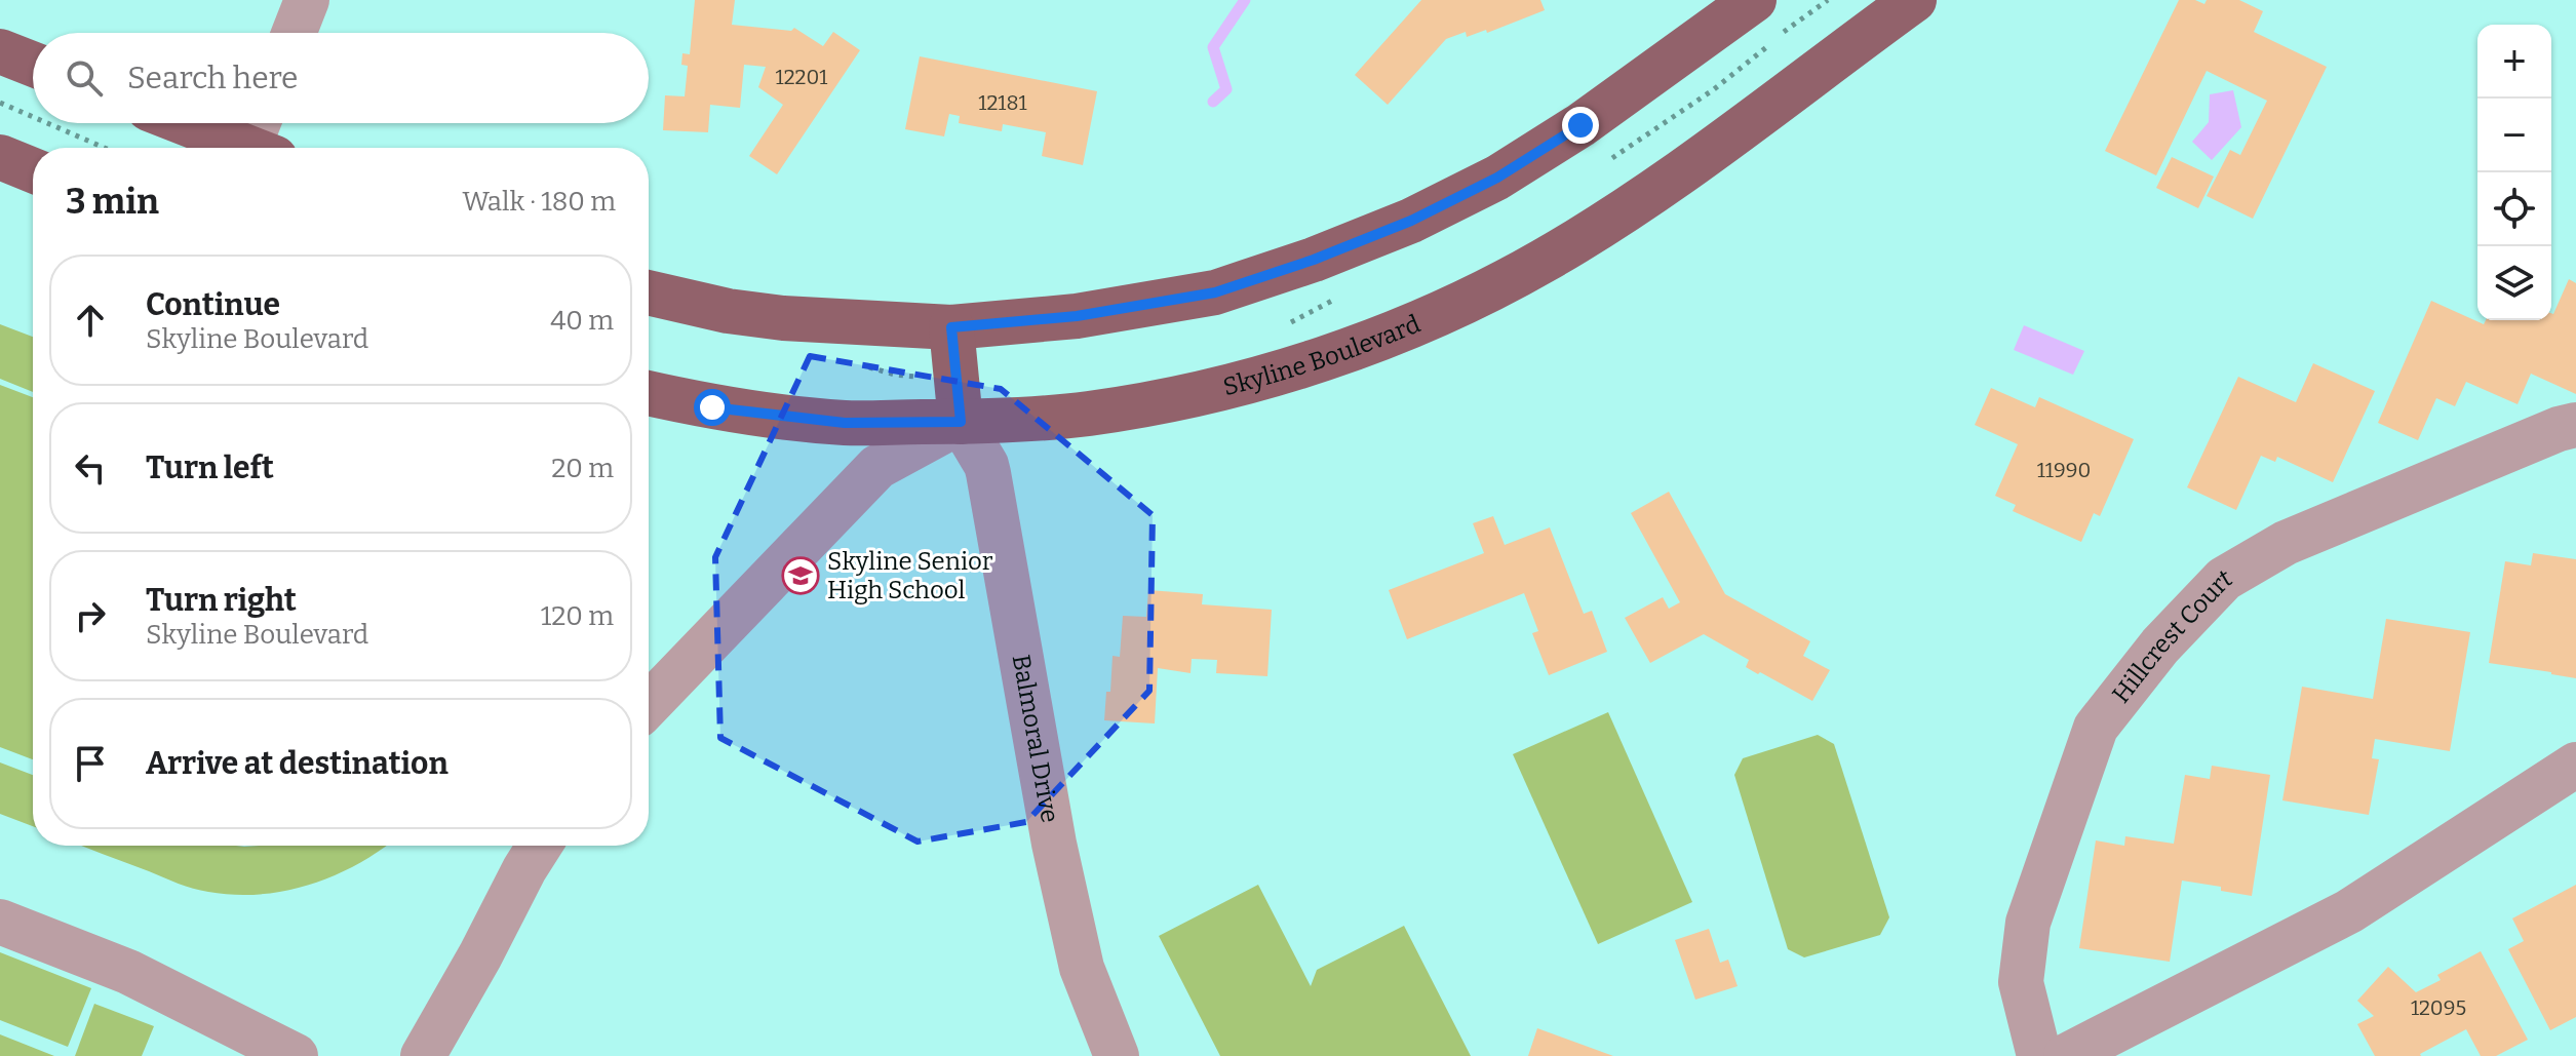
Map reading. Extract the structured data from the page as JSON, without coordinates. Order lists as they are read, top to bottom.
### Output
{
  "streets": {
    "main road": ["Skyline Boulevard"],
    "street": ["Hillcrest Court", "Balmoral Drive"]
  },
  "crossings": [
    ["Skyline Boulevard", "Balmoral Drive"]
  ],
  "places": {
    "school or university": ["Skyline Senior High School"]
  },
  "house_numbers": [
    "12201",
    "12181",
    "11990",
    "12095"
  ],
  "page": {
    "map_buttons": ["+", "−"],
    "search": "Search here",
    "heading": ["3 min", "Walk · 180 m"],
    "list": [
      ["Continue", "Skyline Boulevard", "40 m"],
      ["Turn left", "20 m"],
      ["Turn right", "Skyline Boulevard", "120 m"],
      "Arrive at destination"
    ]
  }
}
